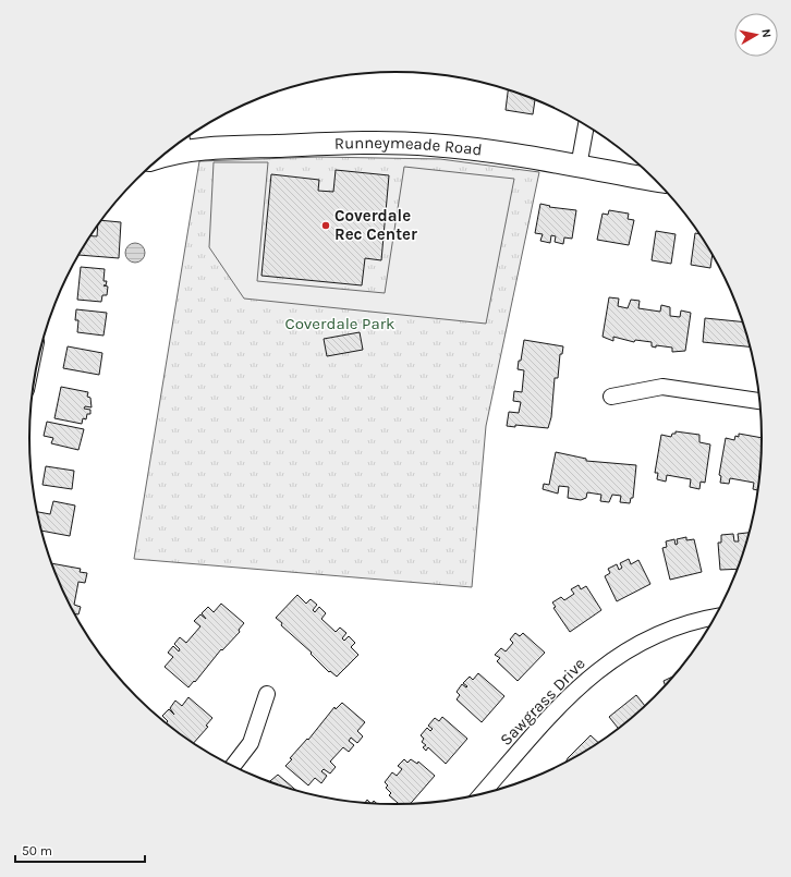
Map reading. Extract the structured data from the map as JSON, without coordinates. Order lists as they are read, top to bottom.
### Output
{
  "streets": {
    "street": ["Runneymeade Road", "Sawgrass Drive"]
  },
  "parks": ["Coverdale Park"],
  "places": ["Coverdale Rec Center"],
  "scale_bar": "50 m",
  "north": "right"
}
